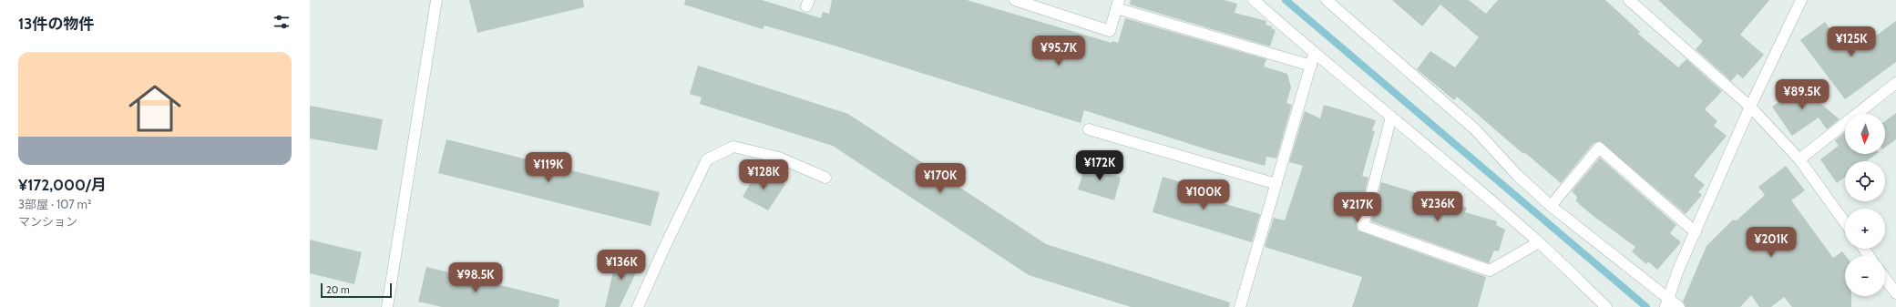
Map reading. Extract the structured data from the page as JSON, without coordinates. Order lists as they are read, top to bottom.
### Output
{
  "scale_bar": "20 m",
  "north": "bottom",
  "page": {
    "heading": "13件の物件",
    "price": [
      "¥125K",
      "¥95.7K",
      "¥89.5K",
      "¥172K",
      "¥119K",
      "¥128K",
      "¥170K",
      "¥100K",
      "¥236K",
      "¥217K",
      "¥201K",
      "¥136K",
      "¥98.5K"
    ],
    "list": [
      {
        "name": "¥172,000/月",
        "note": "3部屋 · 107 m² · マンション"
      }
    ],
    "map_buttons": ["+", "−"],
    "scale": "20 m"
  }
}
